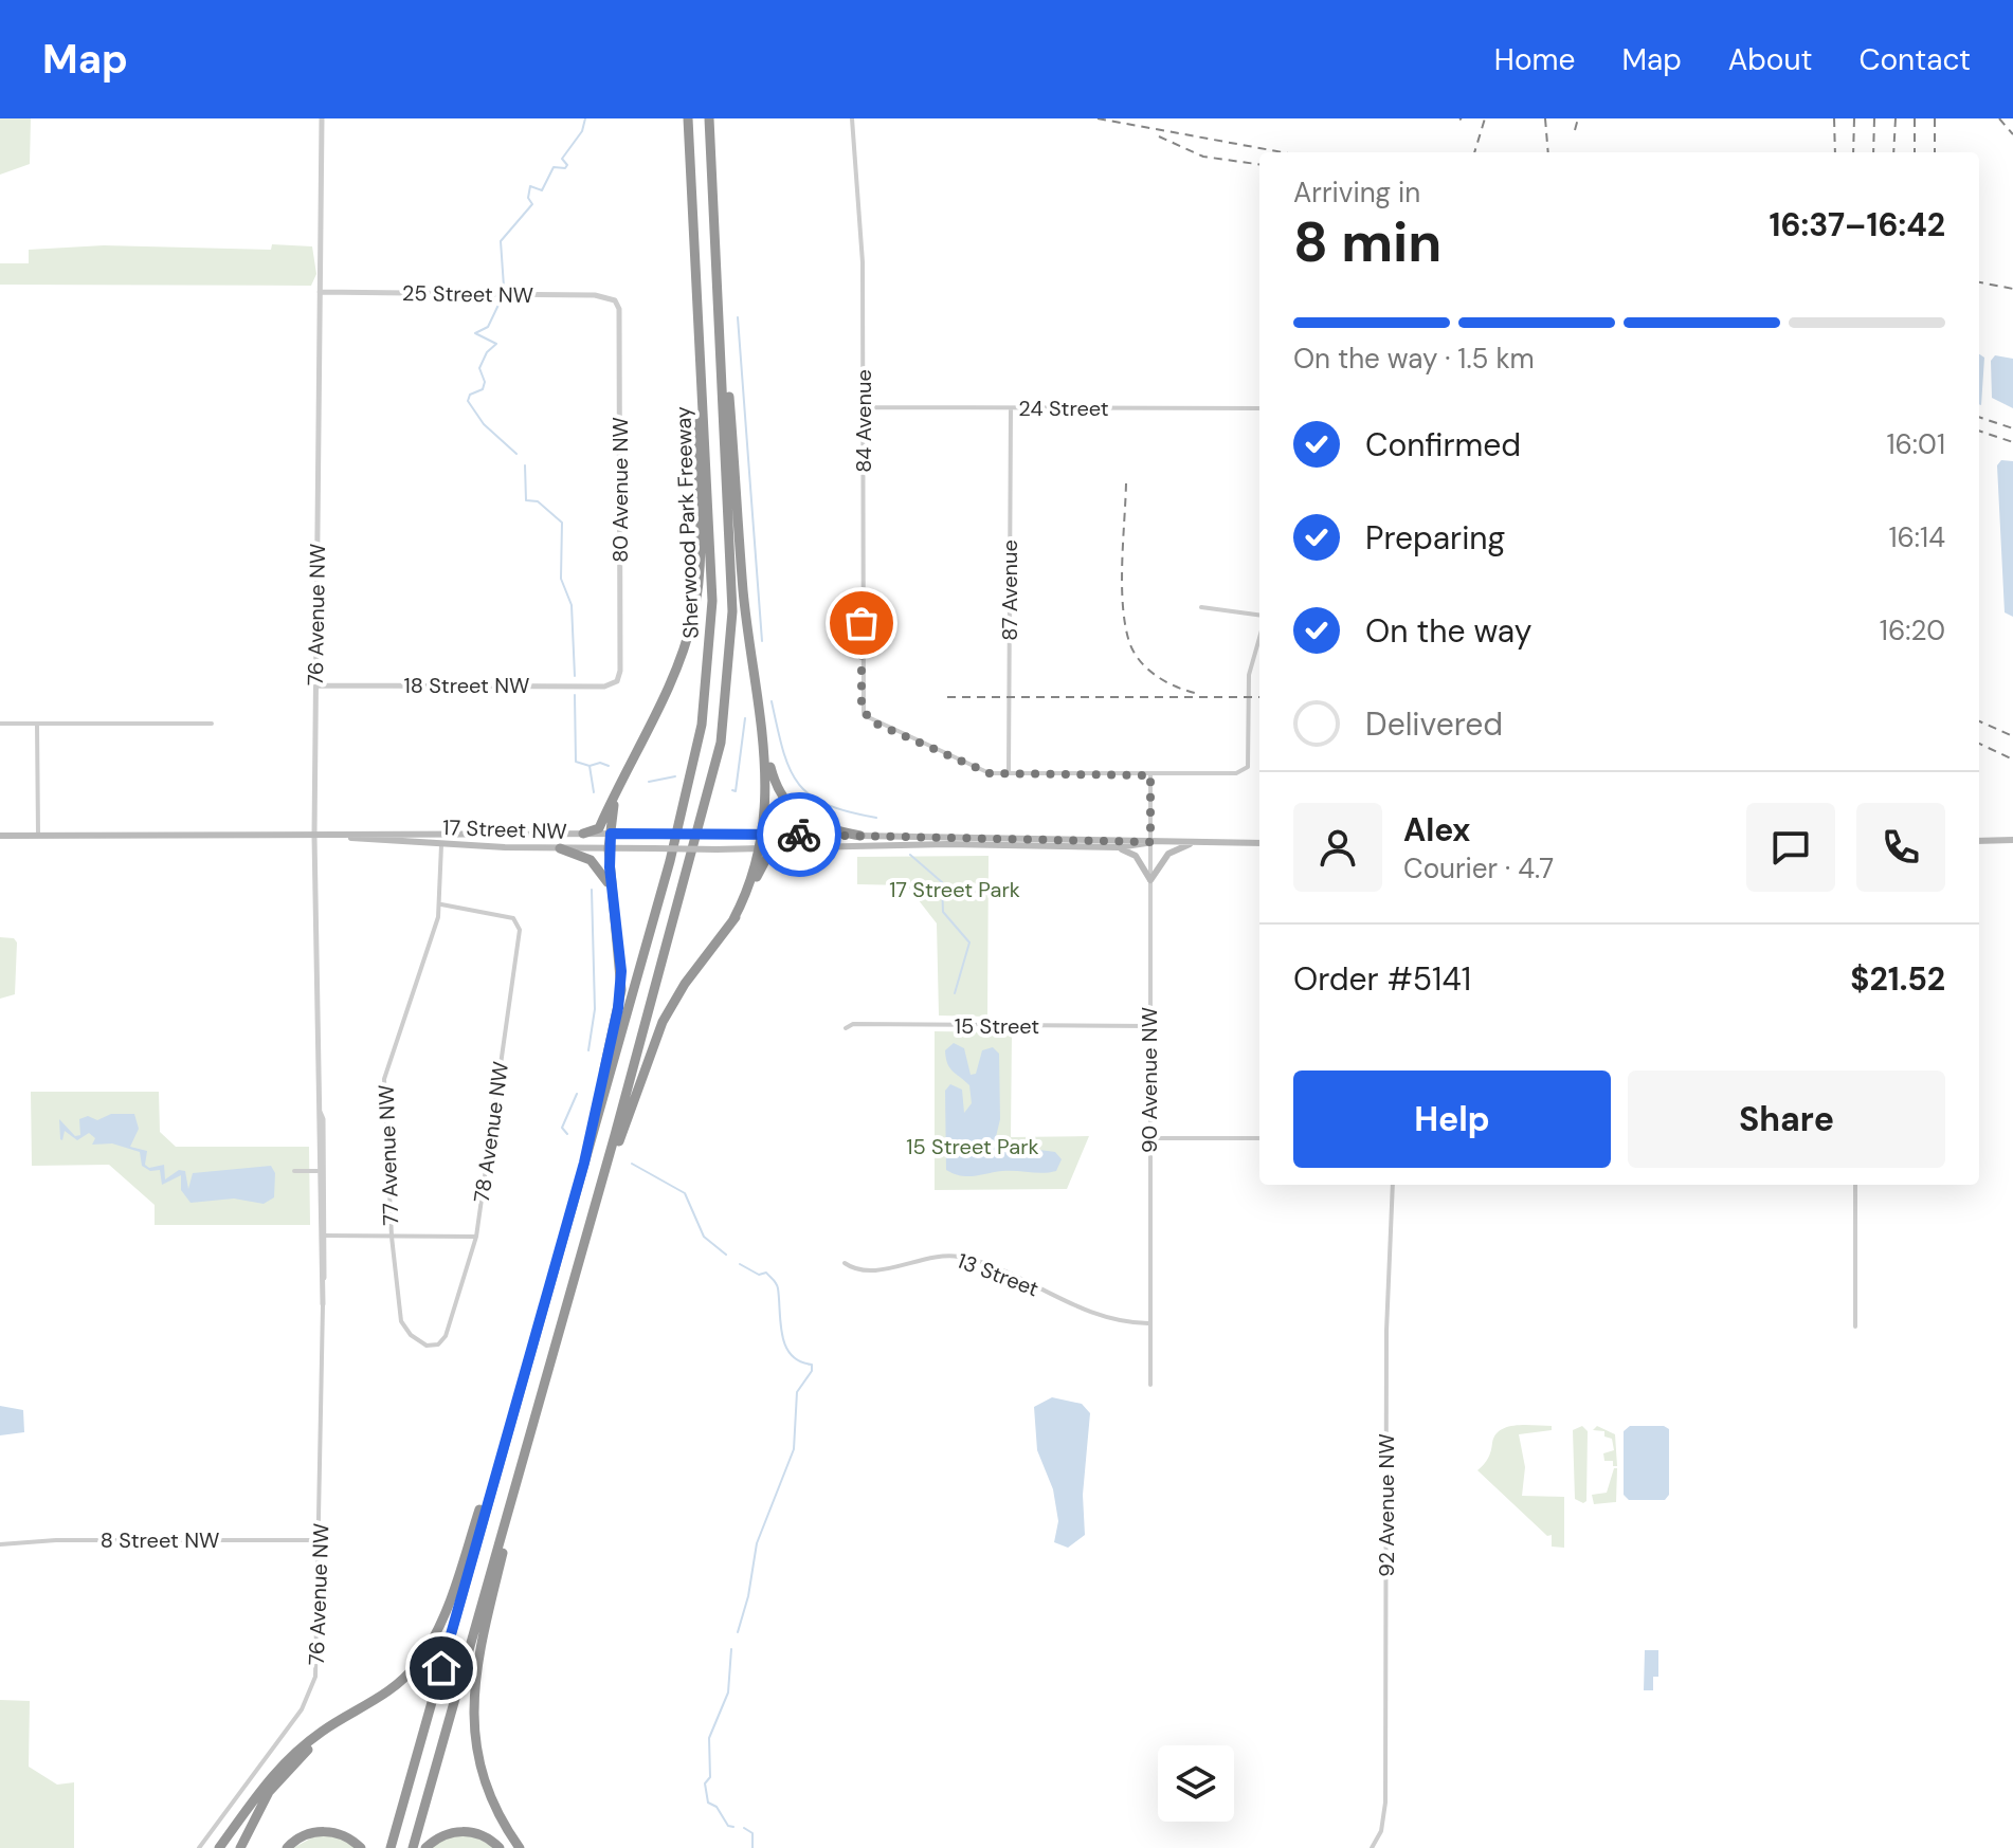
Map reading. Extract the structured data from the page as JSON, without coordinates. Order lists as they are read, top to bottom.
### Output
{
  "streets": {
    "highway": ["Sherwood Park Freeway"],
    "main road": ["17 Street NW"],
    "street": [
      "25 Street NW",
      "24 Street",
      "84 Avenue",
      "80 Avenue NW",
      "87 Avenue",
      "76 Avenue NW",
      "18 Street NW",
      "15 Street",
      "90 Avenue NW",
      "78 Avenue NW",
      "77 Avenue NW",
      "13 Street",
      "92 Avenue NW",
      "8 Street NW"
    ]
  },
  "crossings": [
    ["25 Street NW", "80 Avenue NW"],
    ["25 Street NW", "76 Avenue NW"],
    ["24 Street", "84 Avenue"],
    ["24 Street", "87 Avenue"],
    ["84 Avenue", "87 Avenue"],
    ["80 Avenue NW", "18 Street NW"],
    ["76 Avenue NW", "18 Street NW"],
    ["76 Avenue NW", "17 Street NW"],
    ["76 Avenue NW", "8 Street NW"],
    ["17 Street NW", "90 Avenue NW"],
    ["17 Street NW", "77 Avenue NW"],
    ["15 Street", "90 Avenue NW"],
    ["90 Avenue NW", "13 Street"],
    ["78 Avenue NW", "77 Avenue NW"]
  ],
  "parks": ["17 Street Park", "15 Street Park"],
  "page": {
    "header": "Map",
    "nav": [
      "Home",
      "Map",
      "About",
      "Contact"
    ],
    "heading": ["8 min", "Arriving in", "16:37–16:42"],
    "panel": [
      "Alex",
      "Courier · 4.7",
      "Order #5141",
      "$21.52"
    ],
    "bar": "On the way · 1.5 km",
    "list": [
      ["Confirmed", "16:01"],
      ["Preparing", "16:14"],
      ["On the way", "16:20"],
      "Delivered"
    ],
    "buttons": ["Help", "Share"]
  }
}
